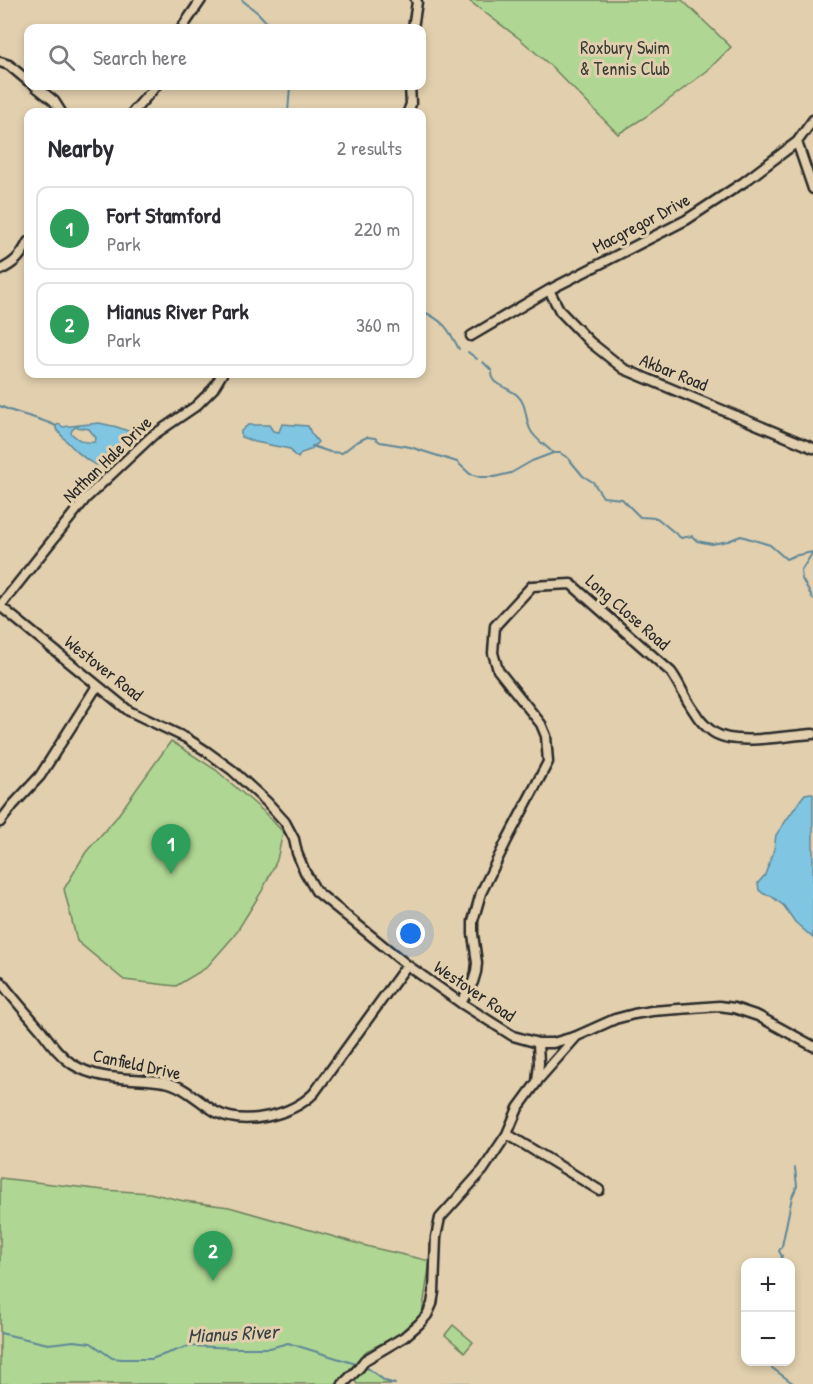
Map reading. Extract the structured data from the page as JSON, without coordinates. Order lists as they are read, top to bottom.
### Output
{
  "streets": {
    "street": [
      "Macgregor Drive",
      "Akbar Road",
      "Nathan Hale Drive",
      "Long Close Road",
      "Westover Road",
      "Canfield Drive"
    ]
  },
  "crossings": [
    ["Macgregor Drive", "Akbar Road"],
    ["Nathan Hale Drive", "Westover Road"],
    ["Long Close Road", "Westover Road"],
    ["Westover Road", "Canfield Drive"]
  ],
  "water": ["Mianus River"],
  "parks": ["Roxbury Swim & Tennis Club"],
  "page": {
    "search": "Search here",
    "heading": ["Nearby", "2 results"],
    "list": [
      {
        "mark": "1",
        "name": "Fort Stamford",
        "note": "Park",
        "value": "220 m"
      },
      {
        "mark": "2",
        "name": "Mianus River Park",
        "note": "Park",
        "value": "360 m"
      }
    ],
    "pins": ["1", "2"],
    "map_buttons": ["+", "−"]
  }
}
